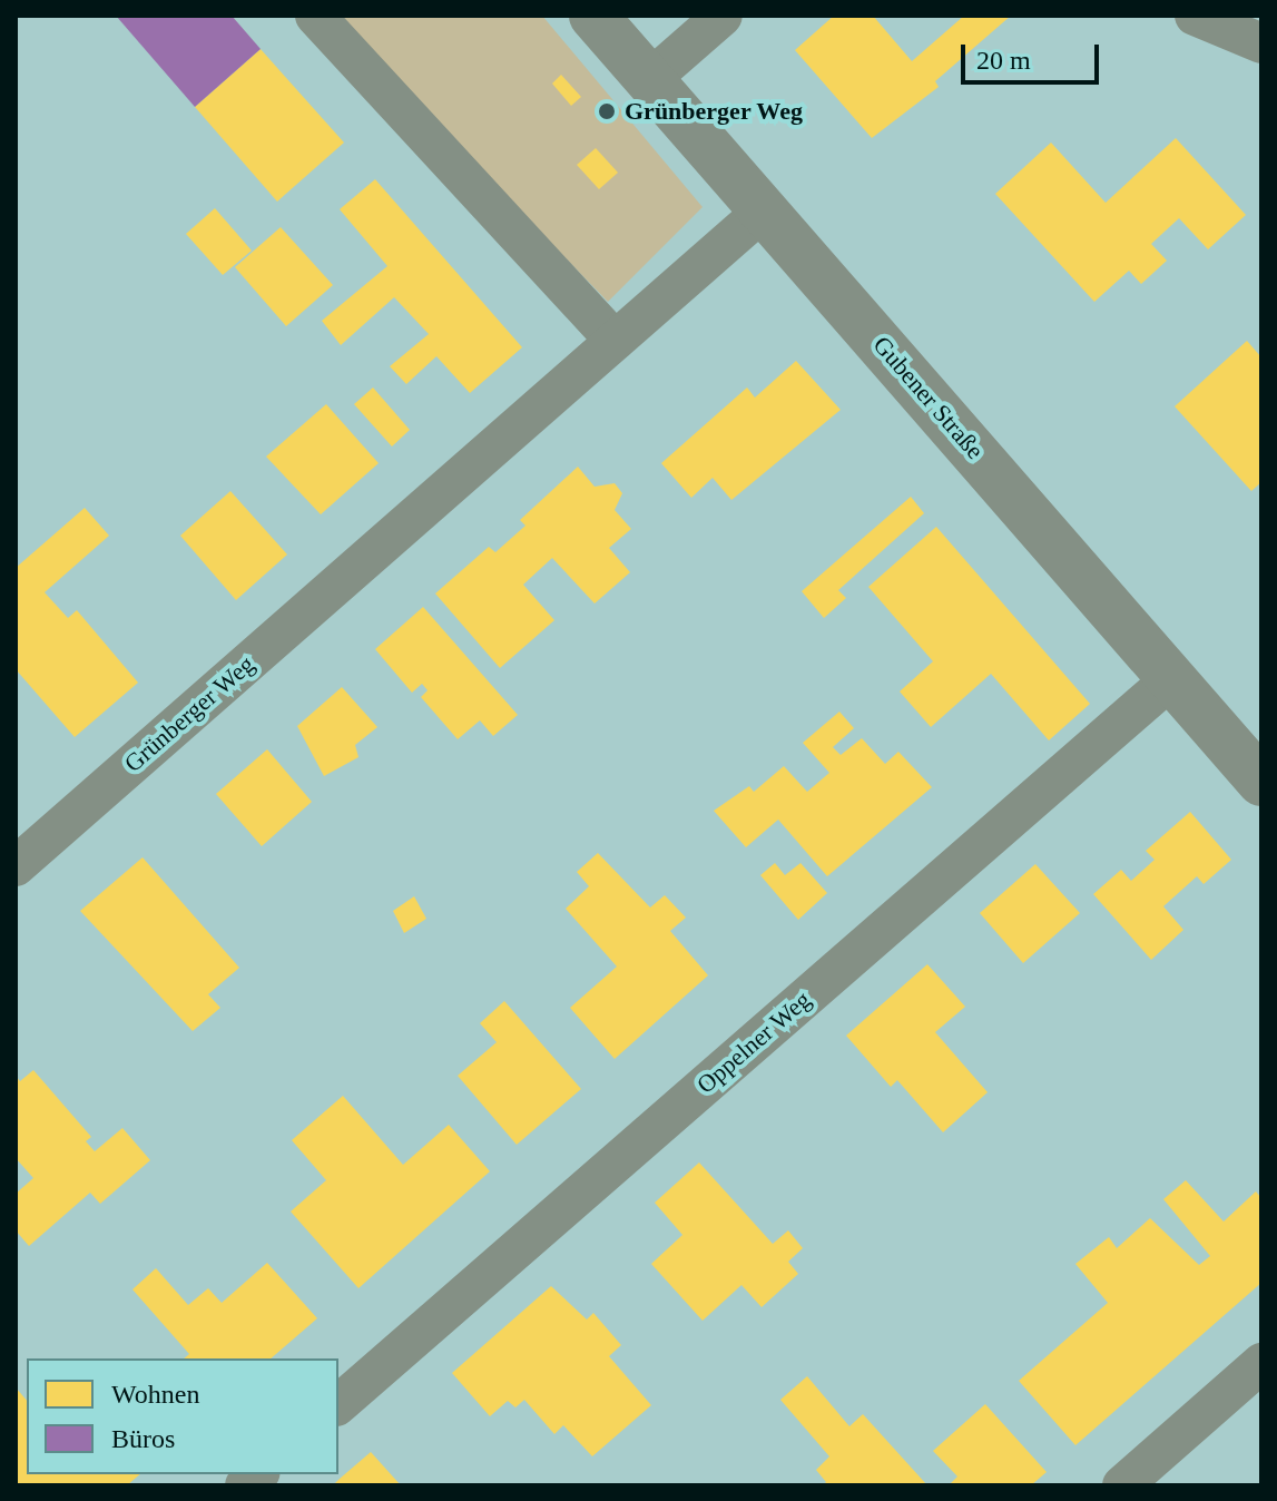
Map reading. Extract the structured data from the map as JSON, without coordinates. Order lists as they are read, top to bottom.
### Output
{
  "streets": {
    "street": ["Gubener Straße", "Grünberger Weg", "Oppelner Weg"]
  },
  "crossings": [
    ["Gubener Straße", "Grünberger Weg"],
    ["Gubener Straße", "Oppelner Weg"]
  ],
  "places": ["Grünberger Weg"],
  "legend": ["Wohnen", "Büros"],
  "scale_bar": "20 m"
}
